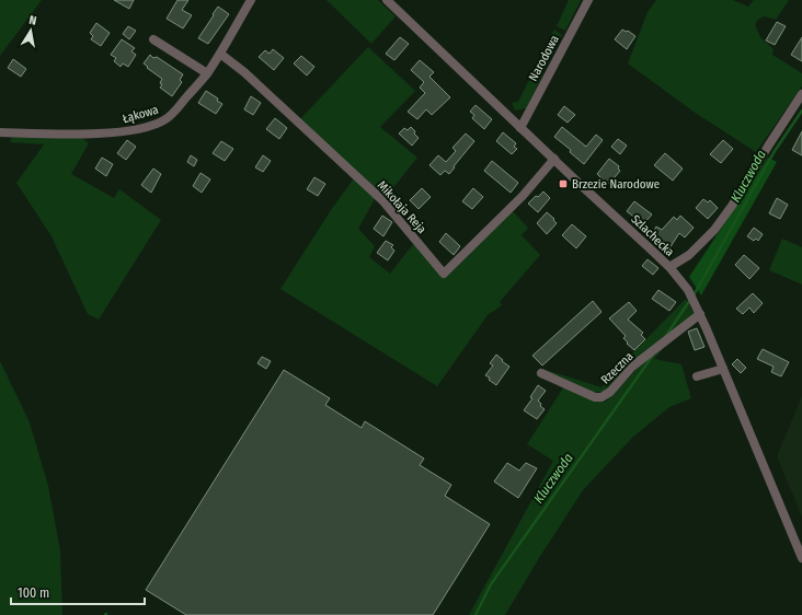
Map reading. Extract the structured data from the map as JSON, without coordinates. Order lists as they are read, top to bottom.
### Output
{
  "streets": {
    "street": [
      "Narodowa",
      "Łąkowa",
      "Mikołaja Reja",
      "Szlachecka",
      "Rzeczna"
    ]
  },
  "crossings": [
    ["Narodowa", "Szlachecka"],
    ["Łąkowa", "Mikołaja Reja"],
    ["Mikołaja Reja", "Szlachecka"],
    ["Szlachecka", "Rzeczna"]
  ],
  "water": ["Kluczwoda"],
  "places": {
    "transit": ["Brzezie Narodowe"]
  },
  "scale_bar": "100 m",
  "north": "top"
}
